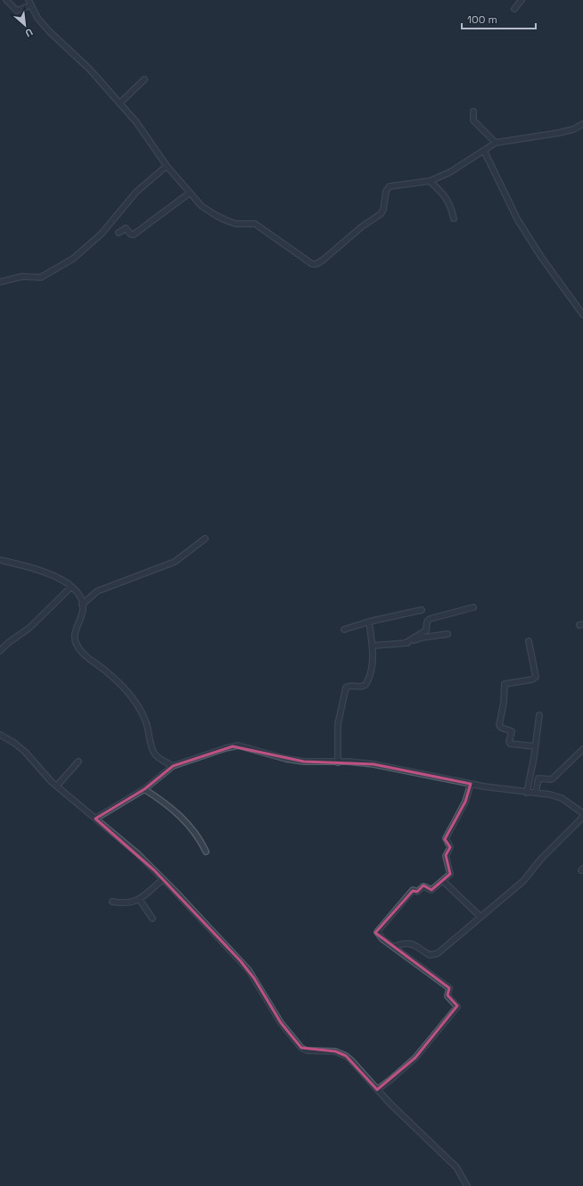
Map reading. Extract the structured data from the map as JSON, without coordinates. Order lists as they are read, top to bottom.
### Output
{
  "scale_bar": "100 m",
  "north": "bottom right"
}
